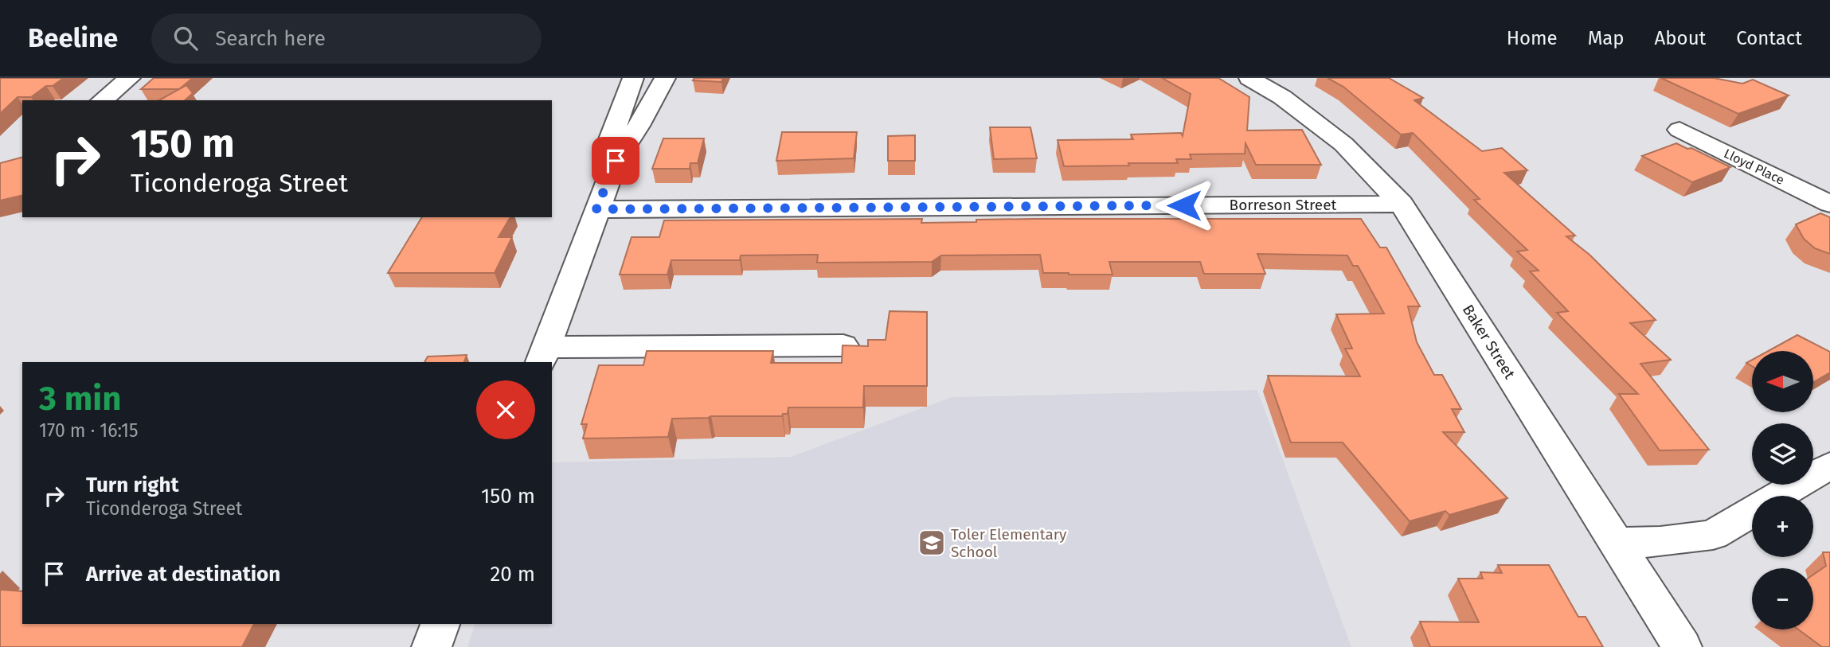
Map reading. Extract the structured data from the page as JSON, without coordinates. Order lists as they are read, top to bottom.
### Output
{
  "streets": {
    "street": ["Lloyd Place", "Borreson Street", "Baker Street"]
  },
  "crossings": [
    ["Borreson Street", "Baker Street"]
  ],
  "places": {
    "school or university": ["Toler Elementary School"]
  },
  "north": "left",
  "page": {
    "header": "Beeline",
    "search": "Search here",
    "nav": [
      "Home",
      "Map",
      "About",
      "Contact"
    ],
    "turn": ["150 m", "Ticonderoga Street"],
    "map_buttons": ["+", "−"],
    "heading": ["3 min", "170 m · 16:15"],
    "list": [
      {
        "name": "Turn right",
        "note": "Ticonderoga Street",
        "value": "150 m"
      },
      {
        "name": "Arrive at destination",
        "value": "20 m"
      }
    ]
  }
}
